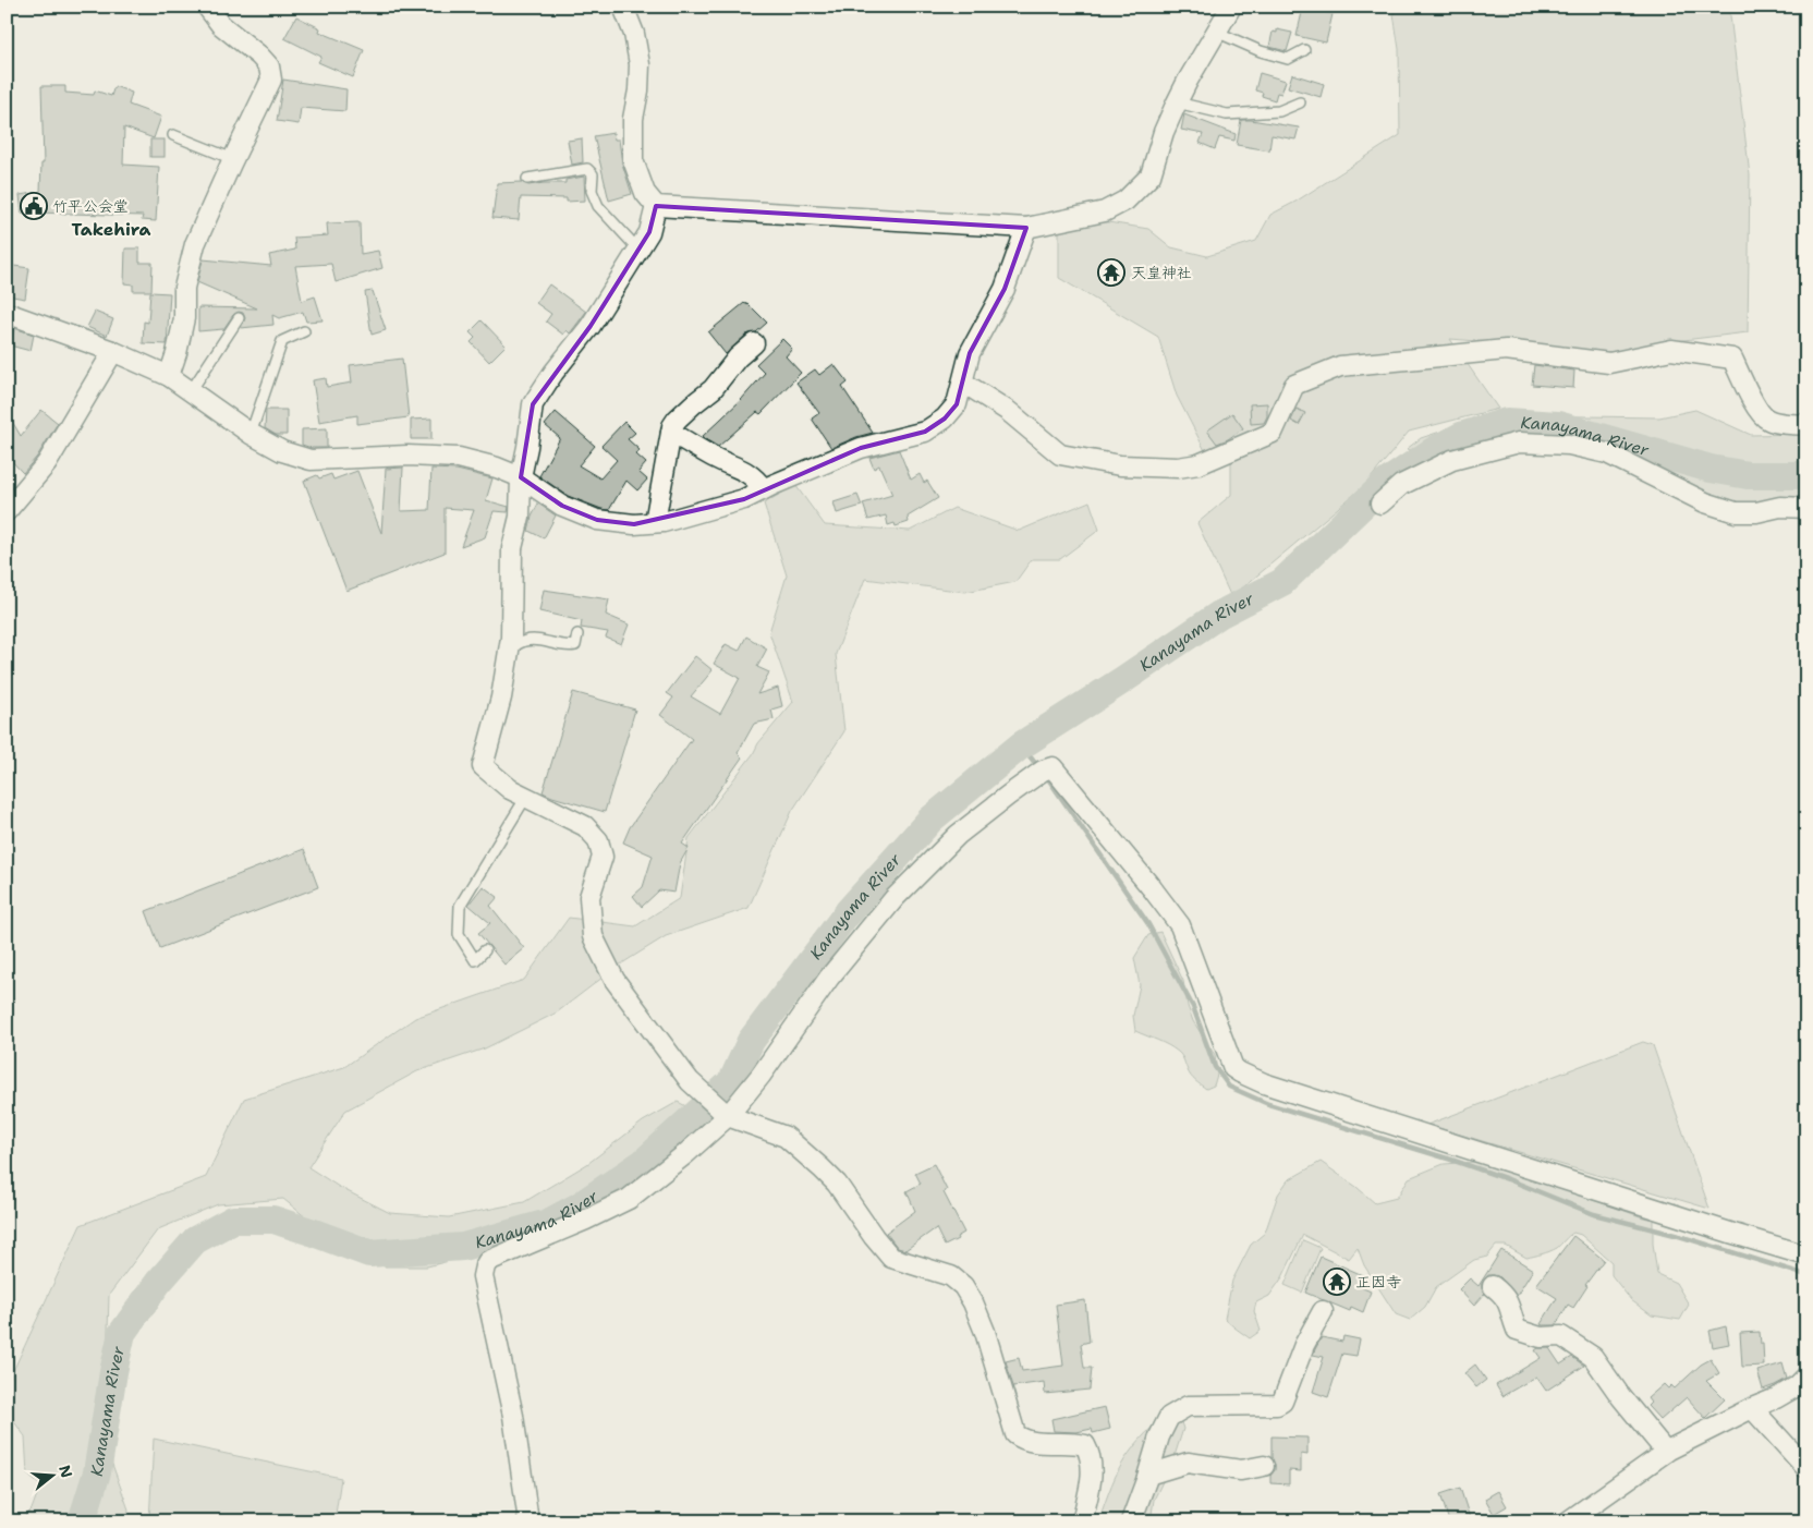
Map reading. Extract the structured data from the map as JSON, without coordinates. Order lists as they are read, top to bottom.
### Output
{
  "districts": ["Takehira"],
  "water": ["Kanayama River"],
  "places": {
    "public building": ["竹平公会堂"],
    "temple": ["天皇神社", "正因寺"]
  },
  "north": "right"
}
